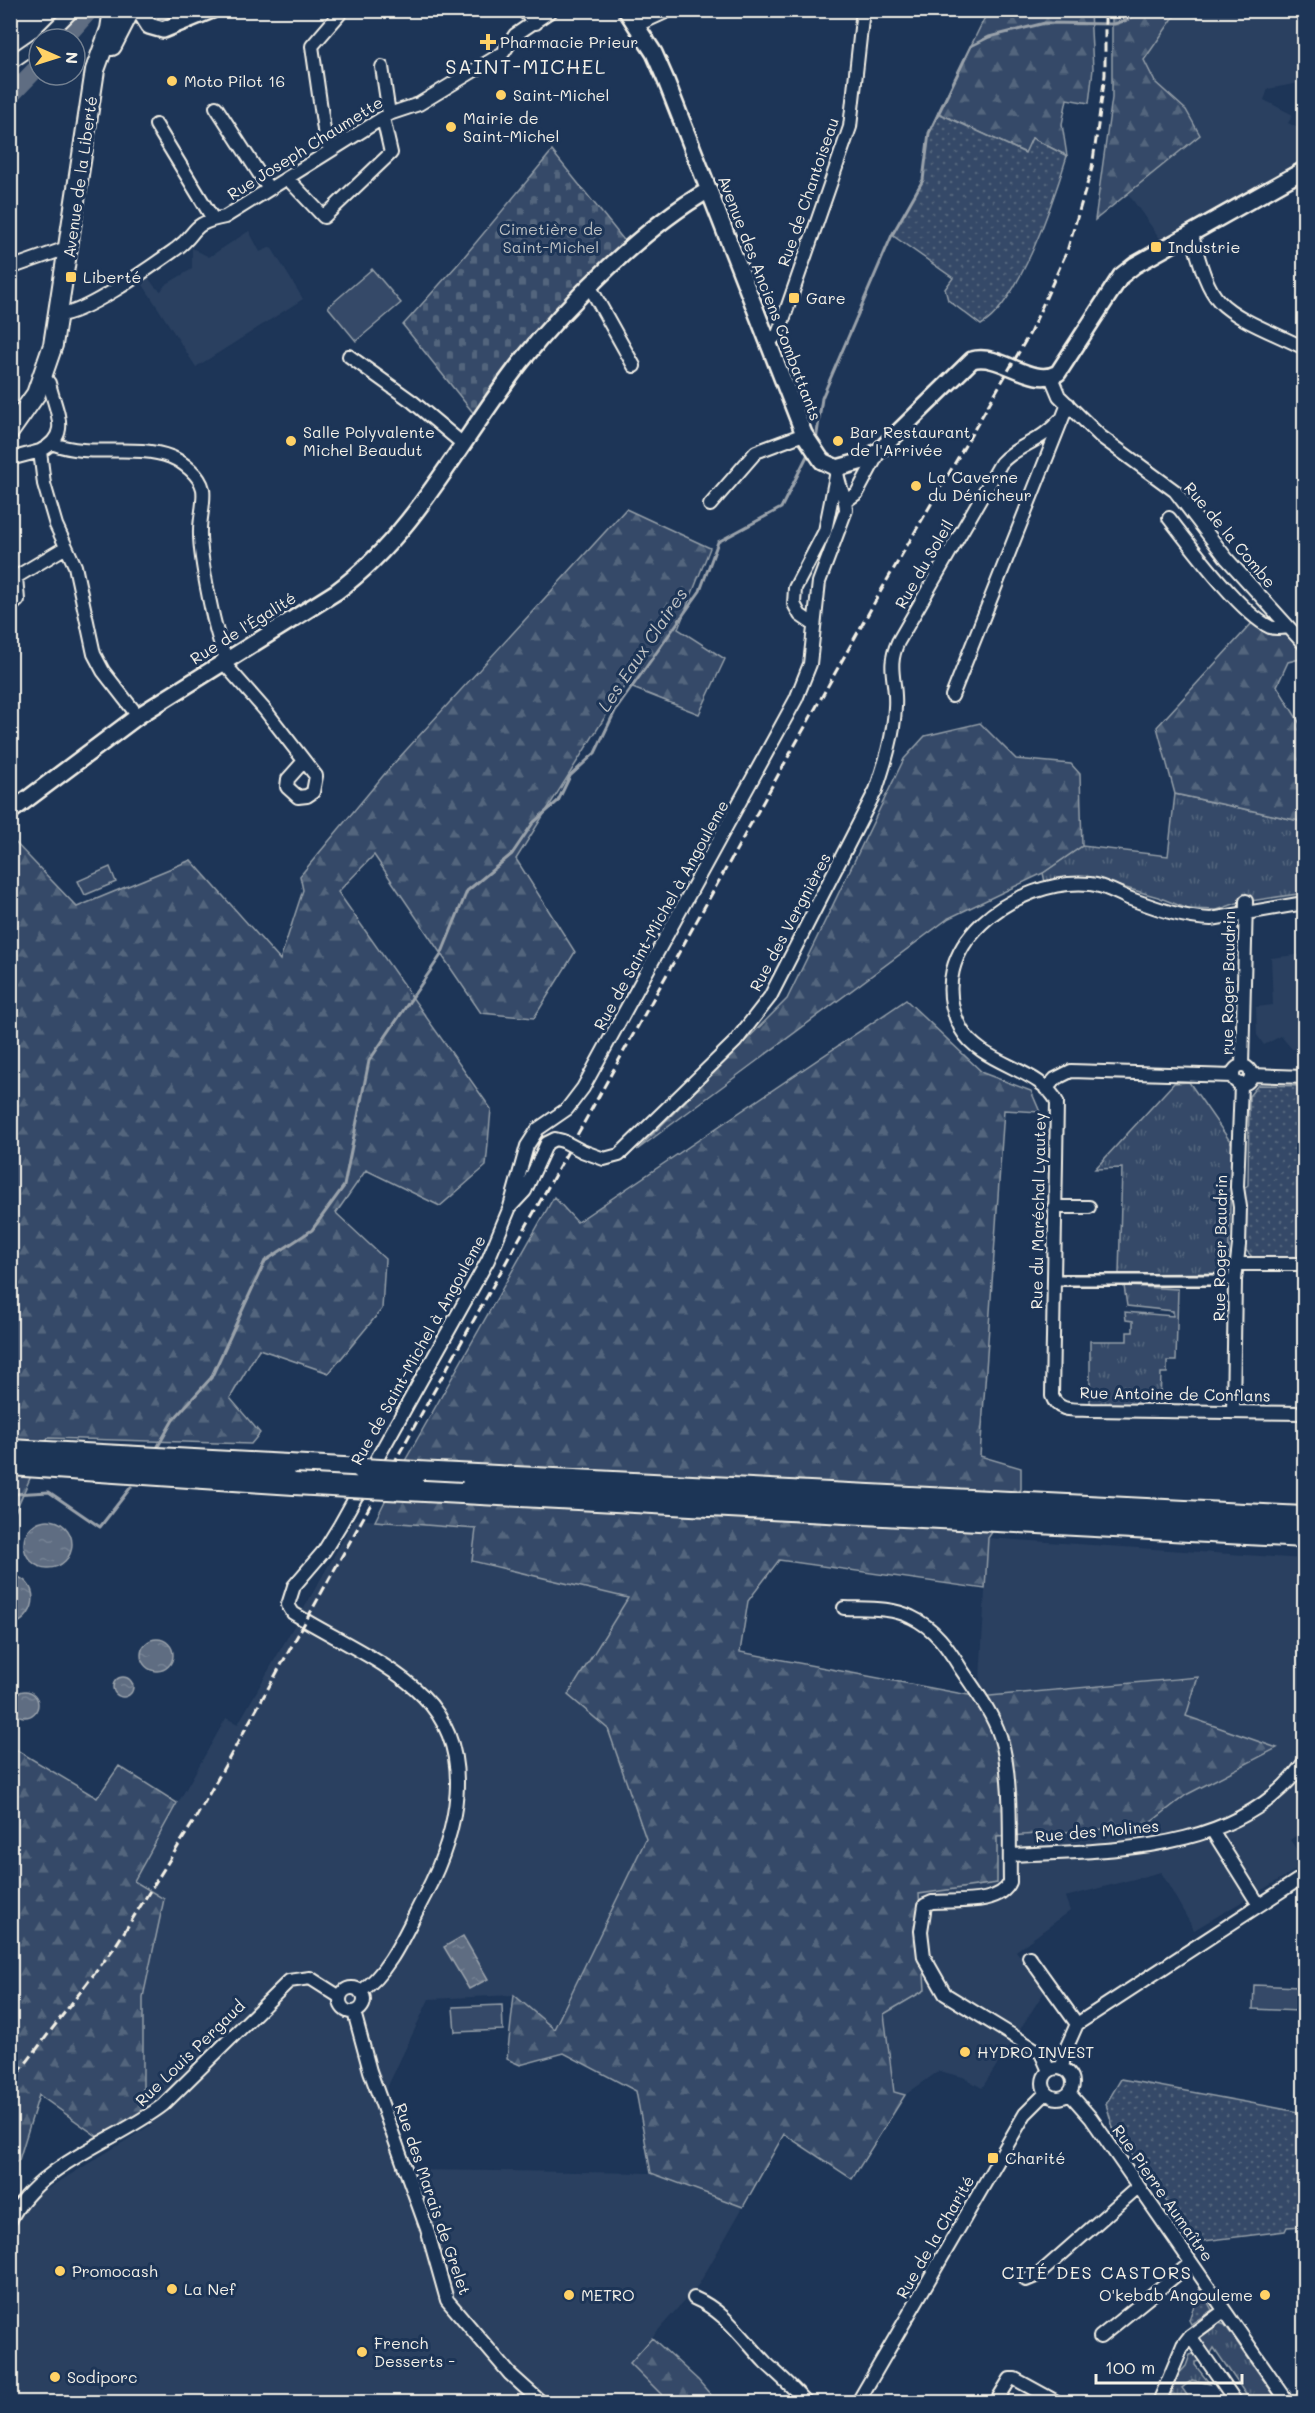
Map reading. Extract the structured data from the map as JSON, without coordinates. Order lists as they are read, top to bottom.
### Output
{
  "streets": {
    "main road": ["Avenue de la Liberté"],
    "street": [
      "Rue Joseph Chaumette",
      "Rue de Chantoiseau",
      "Avenue des Anciens Combattants",
      "Rue de la Combe",
      "Rue du Soleil",
      "Rue de l'Égalité",
      "Rue de Saint-Michel à Angouleme",
      "Rue des Vergnières",
      "rue Roger Baudrin",
      "Rue du Maréchal Lyautey",
      "Rue Roger Baudrin",
      "Rue Antoine de Conflans",
      "Rue des Molines",
      "Rue Louis Pergaud",
      "Rue Pierre Aumaître",
      "Rue des Marais de Grelet",
      "Rue de la Charité"
    ]
  },
  "crossings": [
    ["Rue Joseph Chaumette", "Avenue de la Liberté"],
    ["Rue de Chantoiseau", "Avenue des Anciens Combattants"],
    ["Avenue des Anciens Combattants", "Rue de l'Égalité"],
    ["Rue du Soleil", "Rue des Vergnières"],
    ["Rue de Saint-Michel à Angouleme", "Rue des Vergnières"],
    ["Rue de Saint-Michel à Angouleme", "Rue Louis Pergaud"],
    ["Rue de Saint-Michel à Angouleme", "Rue des Marais de Grelet"],
    ["rue Roger Baudrin", "Rue du Maréchal Lyautey"],
    ["rue Roger Baudrin", "Rue Roger Baudrin"],
    ["Rue du Maréchal Lyautey", "Rue Antoine de Conflans"],
    ["Rue Roger Baudrin", "Rue Antoine de Conflans"],
    ["Rue Louis Pergaud", "Rue des Marais de Grelet"],
    ["Rue Pierre Aumaître", "Rue de la Charité"]
  ],
  "districts": ["SAINT-MICHEL", "CITÉ DES CASTORS"],
  "water": ["Les Eaux Claires"],
  "parks": ["Cimetière de Saint-Michel"],
  "places": {
    "health": ["Pharmacie Prieur"],
    "other": [
      "Moto Pilot 16",
      "Saint-Michel",
      "Mairie de Saint-Michel",
      "Salle Polyvalente Michel Beaudut",
      "Bar Restaurant de l'Arrivée",
      "La Caverne du Dénicheur",
      "HYDRO INVEST",
      "Promocash",
      "La Nef",
      "METRO",
      "O'kebab Angouleme",
      "French Desserts -",
      "Sodiporc"
    ],
    "transit": [
      "Industrie",
      "Liberté",
      "Gare",
      "Charité"
    ]
  },
  "scale_bar": "100 m",
  "north": "right"
}
